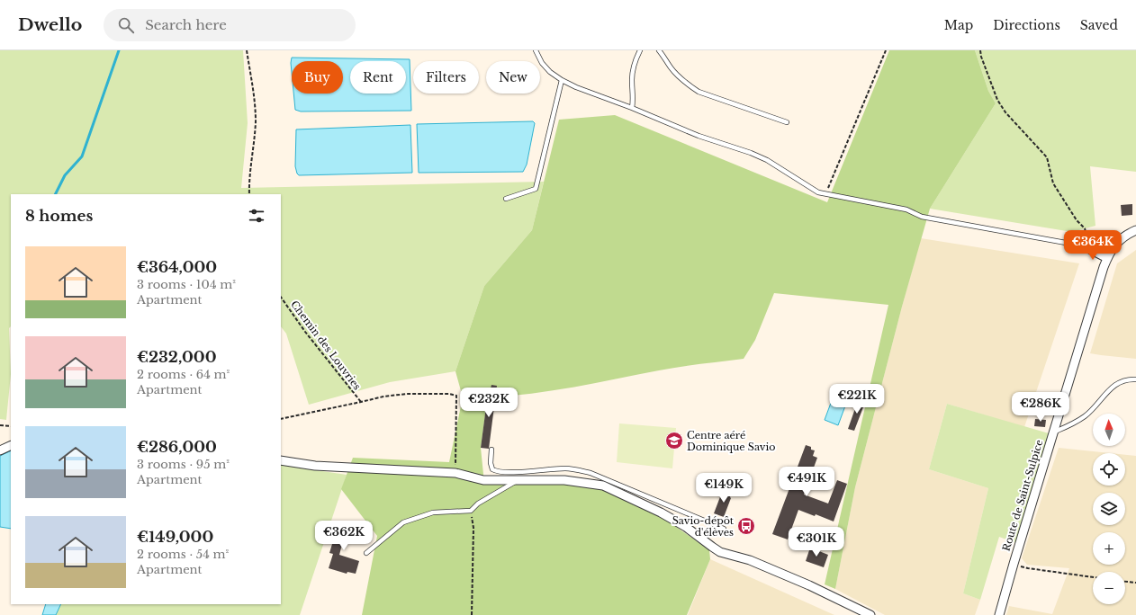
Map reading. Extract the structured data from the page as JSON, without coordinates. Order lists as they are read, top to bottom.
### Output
{
  "streets": {
    "street": ["Route de Saint-Sulpice"],
    "path": ["Chemin des Louvries"]
  },
  "places": {
    "school or university": ["Centre aéré Dominique Savio"],
    "bus stop": ["Savio-dépôt d'élèves"]
  },
  "north": "top",
  "page": {
    "header": "Dwello",
    "search": "Search here",
    "nav": ["Map", "Directions", "Saved"],
    "chip": [
      "Buy",
      "Rent",
      "Filters",
      "New"
    ],
    "heading": "8 homes",
    "price": [
      "€364K",
      "€221K",
      "€232K",
      "€286K",
      "€491K",
      "€149K",
      "€362K",
      "€301K"
    ],
    "list": [
      {
        "name": "€364,000",
        "note": "3 rooms · 104 m² · Apartment"
      },
      {
        "name": "€232,000",
        "note": "2 rooms · 64 m² · Apartment"
      },
      {
        "name": "€286,000",
        "note": "3 rooms · 95 m² · Apartment"
      },
      {
        "name": "€149,000",
        "note": "2 rooms · 54 m² · Apartment"
      }
    ],
    "map_buttons": ["+", "−"]
  }
}
